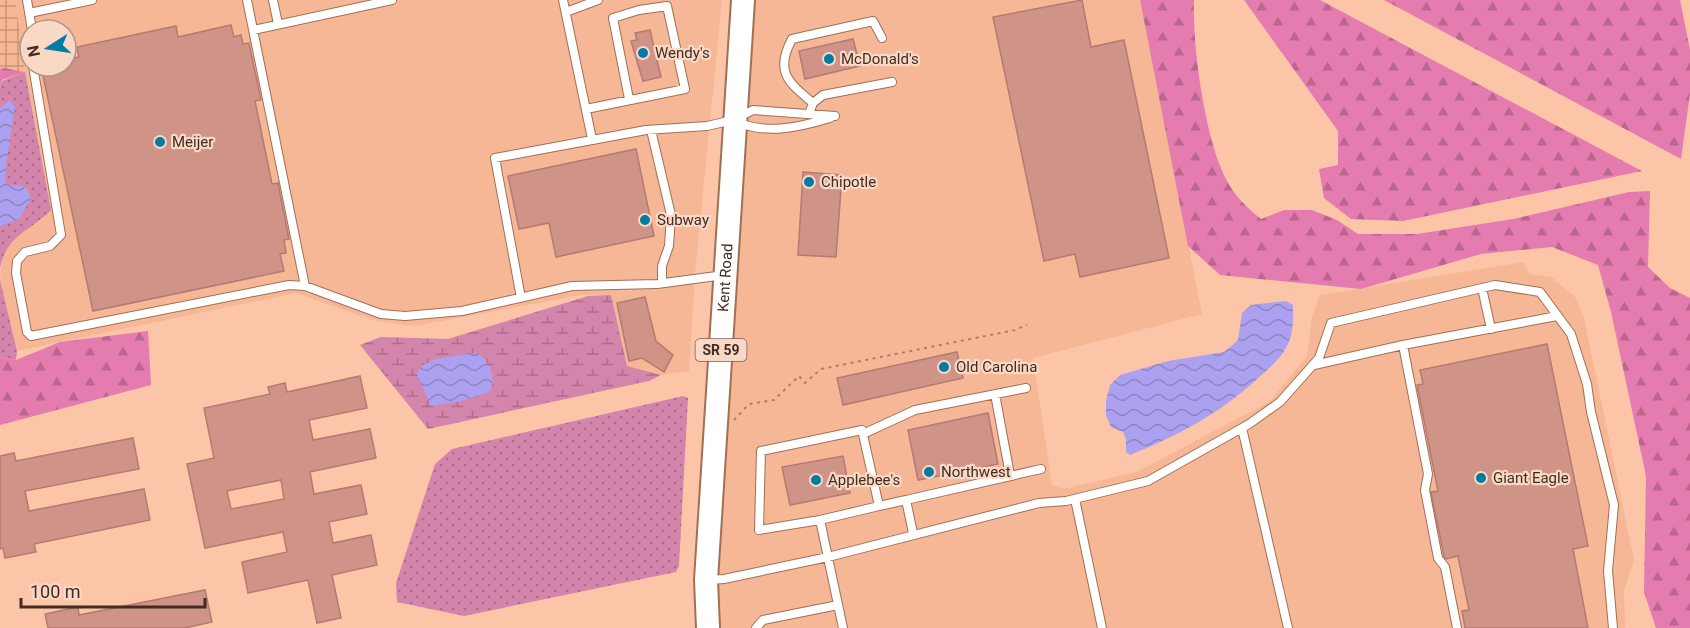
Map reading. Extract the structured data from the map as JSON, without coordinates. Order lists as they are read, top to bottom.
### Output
{
  "streets": {
    "main road": ["Kent Road", "SR 59"]
  },
  "places": [
    "Wendy's",
    "McDonald's",
    "Meijer",
    "Chipotle",
    "Subway",
    "Old Carolina",
    "Northwest",
    "Giant Eagle",
    "Applebee's"
  ],
  "scale_bar": "100 m",
  "north": "left"
}
